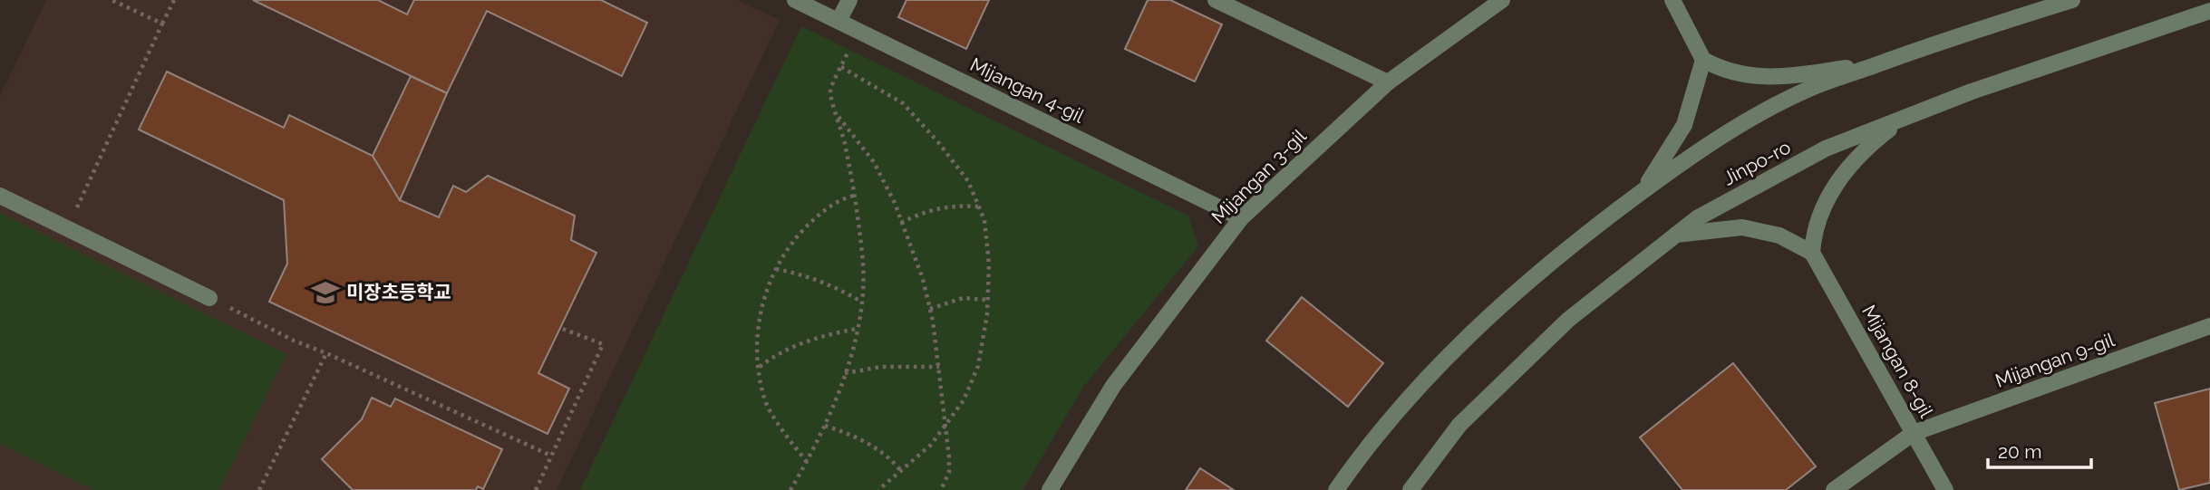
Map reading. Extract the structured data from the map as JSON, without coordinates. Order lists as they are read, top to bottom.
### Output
{
  "streets": {
    "street": [
      "Mijangan 4-gil",
      "Jinpo-ro",
      "Mijangan 3-gil",
      "Mijangan 9-gil",
      "Mijangan 8-gil"
    ]
  },
  "crossings": [
    ["Mijangan 4-gil", "Mijangan 3-gil"],
    ["Mijangan 9-gil", "Mijangan 8-gil"]
  ],
  "places": {
    "school or university": ["미장초등학교"]
  },
  "scale_bar": "20 m"
}
